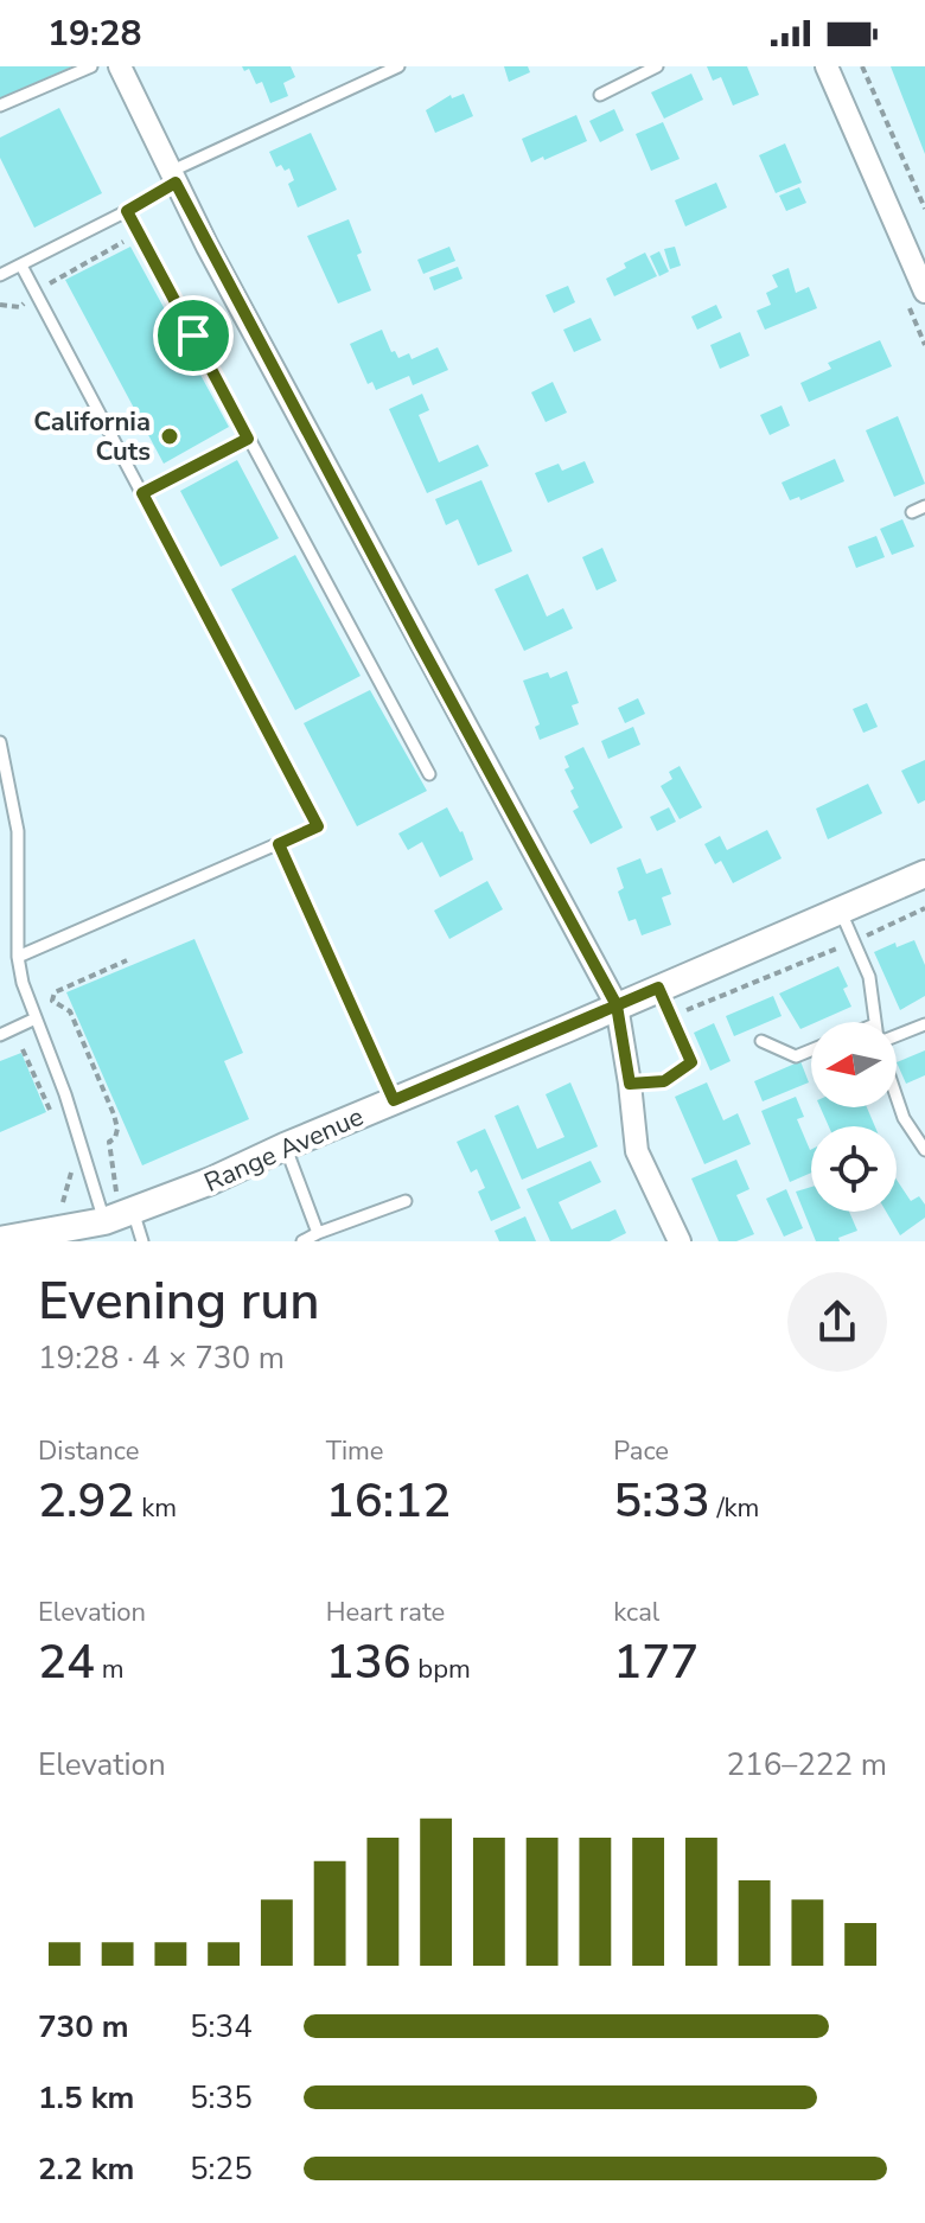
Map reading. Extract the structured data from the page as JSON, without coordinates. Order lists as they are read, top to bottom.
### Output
{
  "streets": {
    "street": ["Range Avenue"]
  },
  "places": ["California Cuts"],
  "north": "left",
  "page": {
    "status": "19:28",
    "heading": ["Evening run", "19:28 · 4 × 730 m"],
    "stats": [
      ["Distance", "2.92 km"],
      ["Time", "16:12"],
      ["Pace", "5:33 /km"],
      ["Elevation", "24 m"],
      ["Heart rate", "136 bpm"],
      ["kcal", "177"]
    ],
    "chart": ["Elevation", "216–222 m"],
    "list": [
      {
        "name": "730 m",
        "note": "5:34"
      },
      {
        "name": "1.5 km",
        "note": "5:35"
      },
      {
        "name": "2.2 km",
        "note": "5:25"
      }
    ]
  }
}
